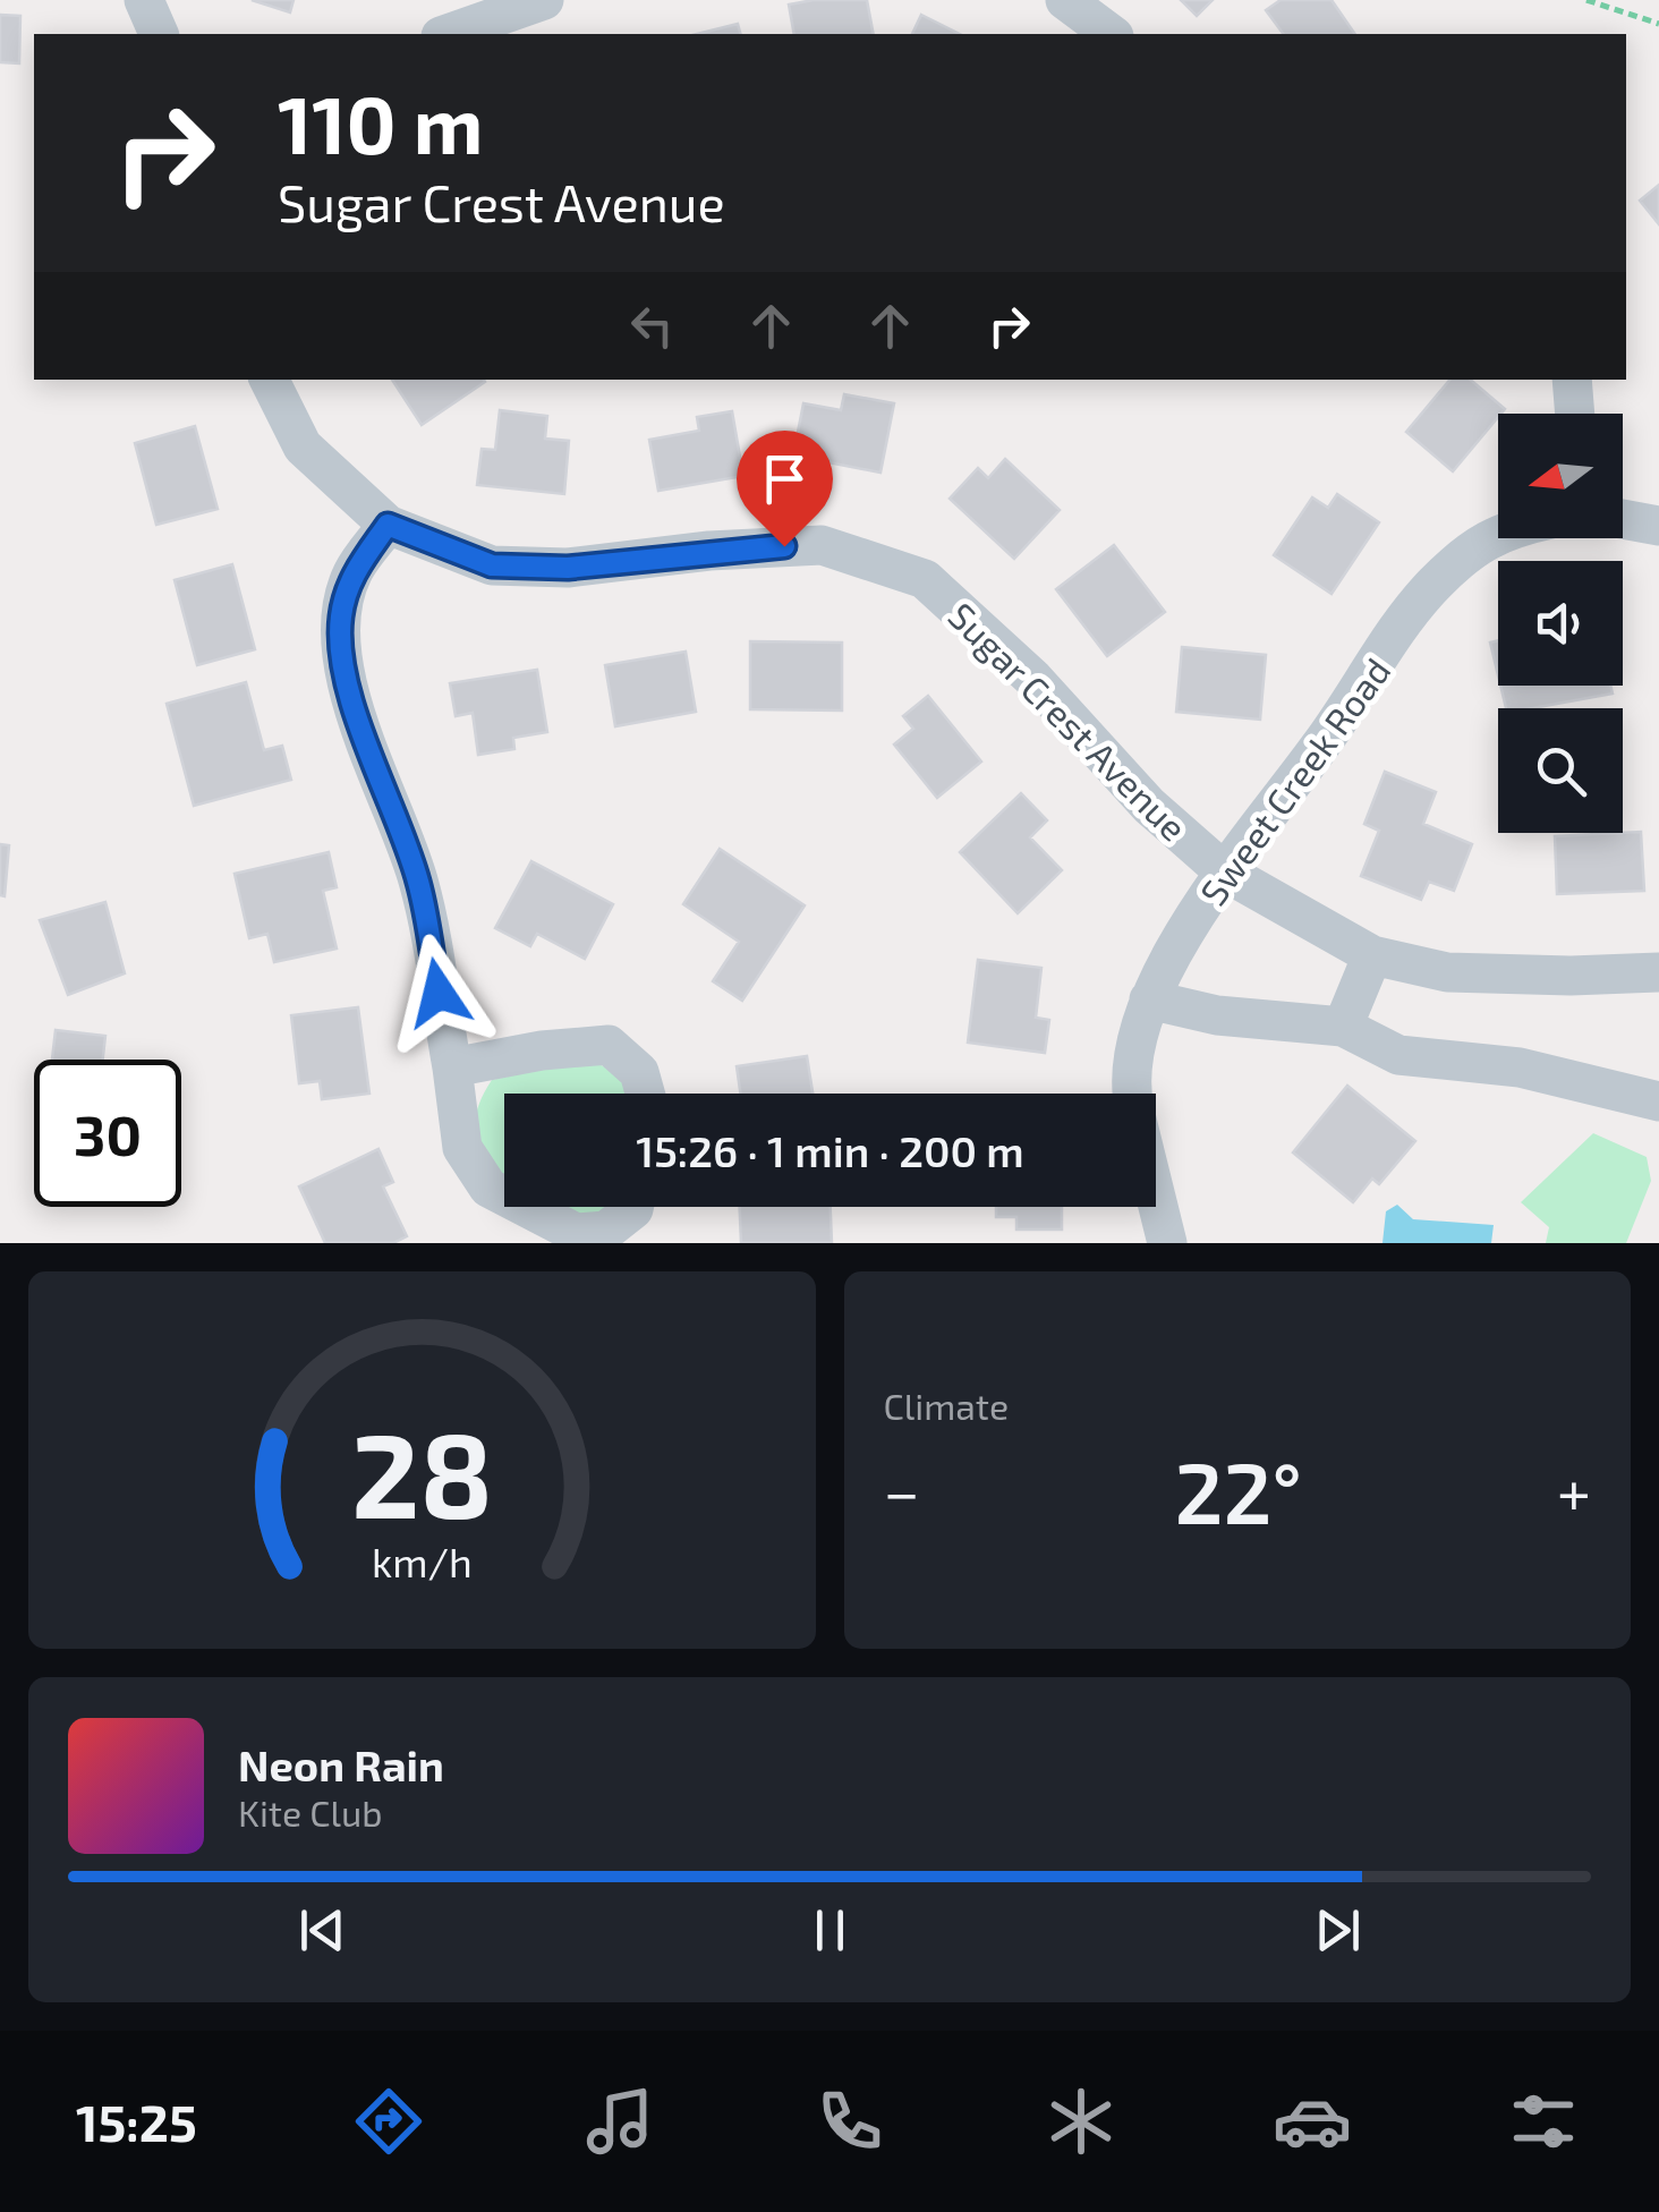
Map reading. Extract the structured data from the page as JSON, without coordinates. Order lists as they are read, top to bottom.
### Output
{
  "streets": {
    "street": ["Sugar Crest Avenue", "Sweet Creek Road"]
  },
  "crossings": [
    ["Sugar Crest Avenue", "Sweet Creek Road"]
  ],
  "north": "left",
  "page": {
    "turn": ["110 m", "Sugar Crest Avenue"],
    "limit": "30",
    "trip": "15:26 · 1 min · 200 m",
    "tile": "Climate",
    "heat": ["−", "22°", "+"],
    "song": ["Neon Rain", "Kite Club"],
    "tabs": "15:25",
    "gauge": ["28", "km/h"]
  }
}
